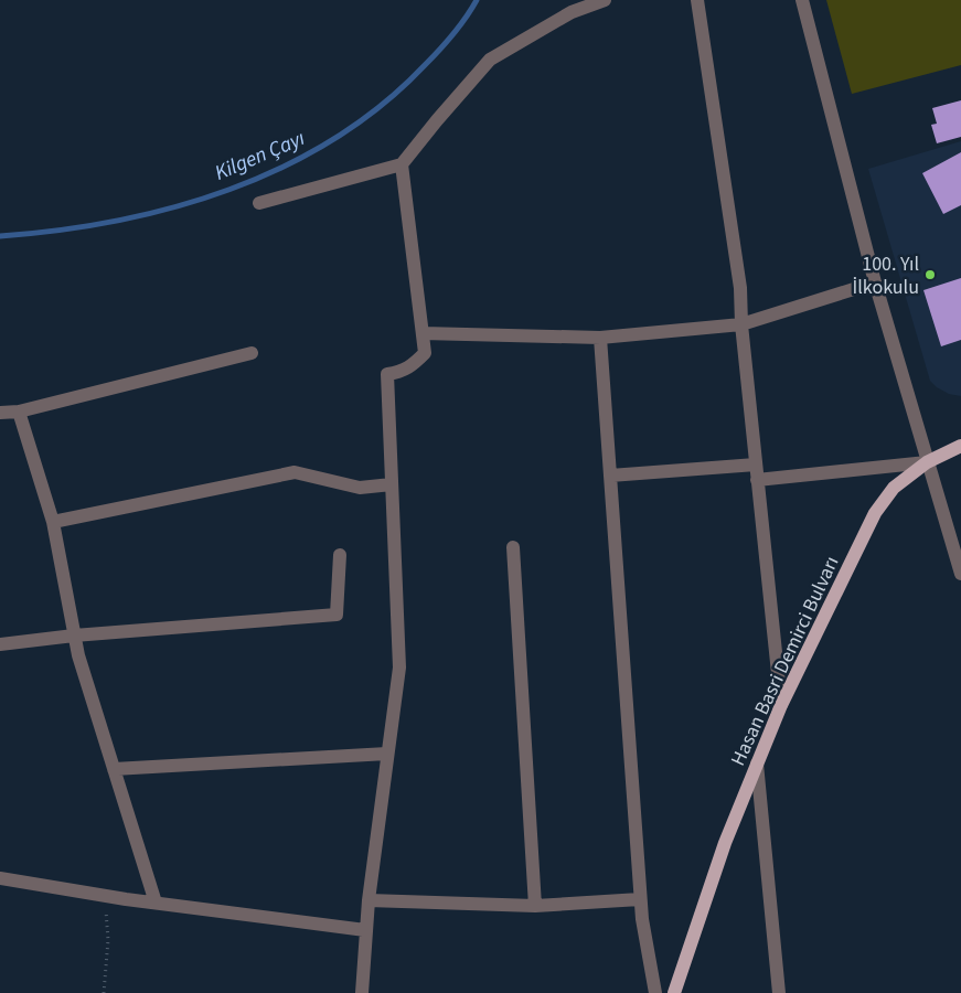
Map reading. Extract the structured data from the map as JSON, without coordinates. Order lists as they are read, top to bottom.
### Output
{
  "streets": {
    "main road": ["Hasan Basri Demirci Bulvarı"]
  },
  "water": ["Kilgen Çayı"],
  "places": ["100. Yıl İlkokulu"]
}
